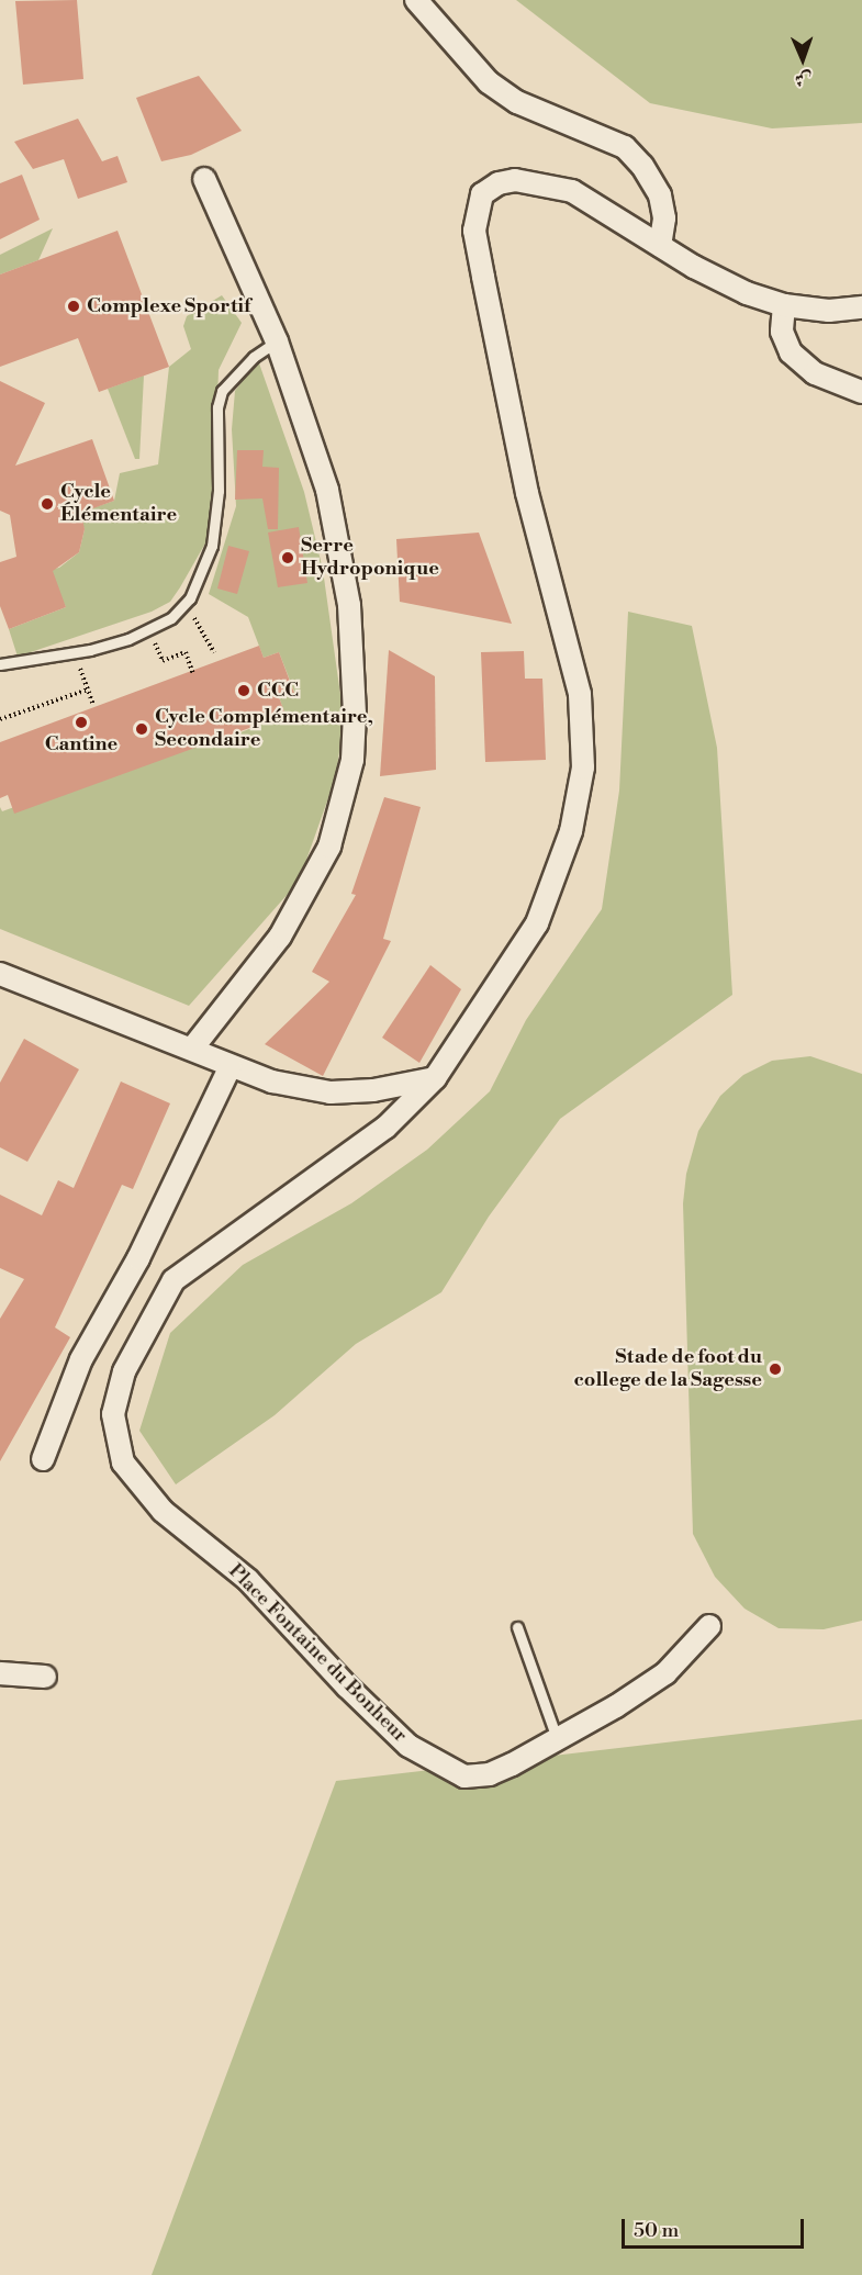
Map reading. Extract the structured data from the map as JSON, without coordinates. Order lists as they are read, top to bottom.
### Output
{
  "streets": {
    "street": ["Place Fontaine du Bonheur"]
  },
  "places": [
    "Complexe Sportif",
    "Cycle Élémentaire",
    "Serre Hydroponique",
    "CCC",
    "Cantine",
    "Cycle Complémentaire, Secondaire",
    "Stade de foot du college de la Sagesse"
  ],
  "scale_bar": "50 m",
  "north": "bottom"
}
